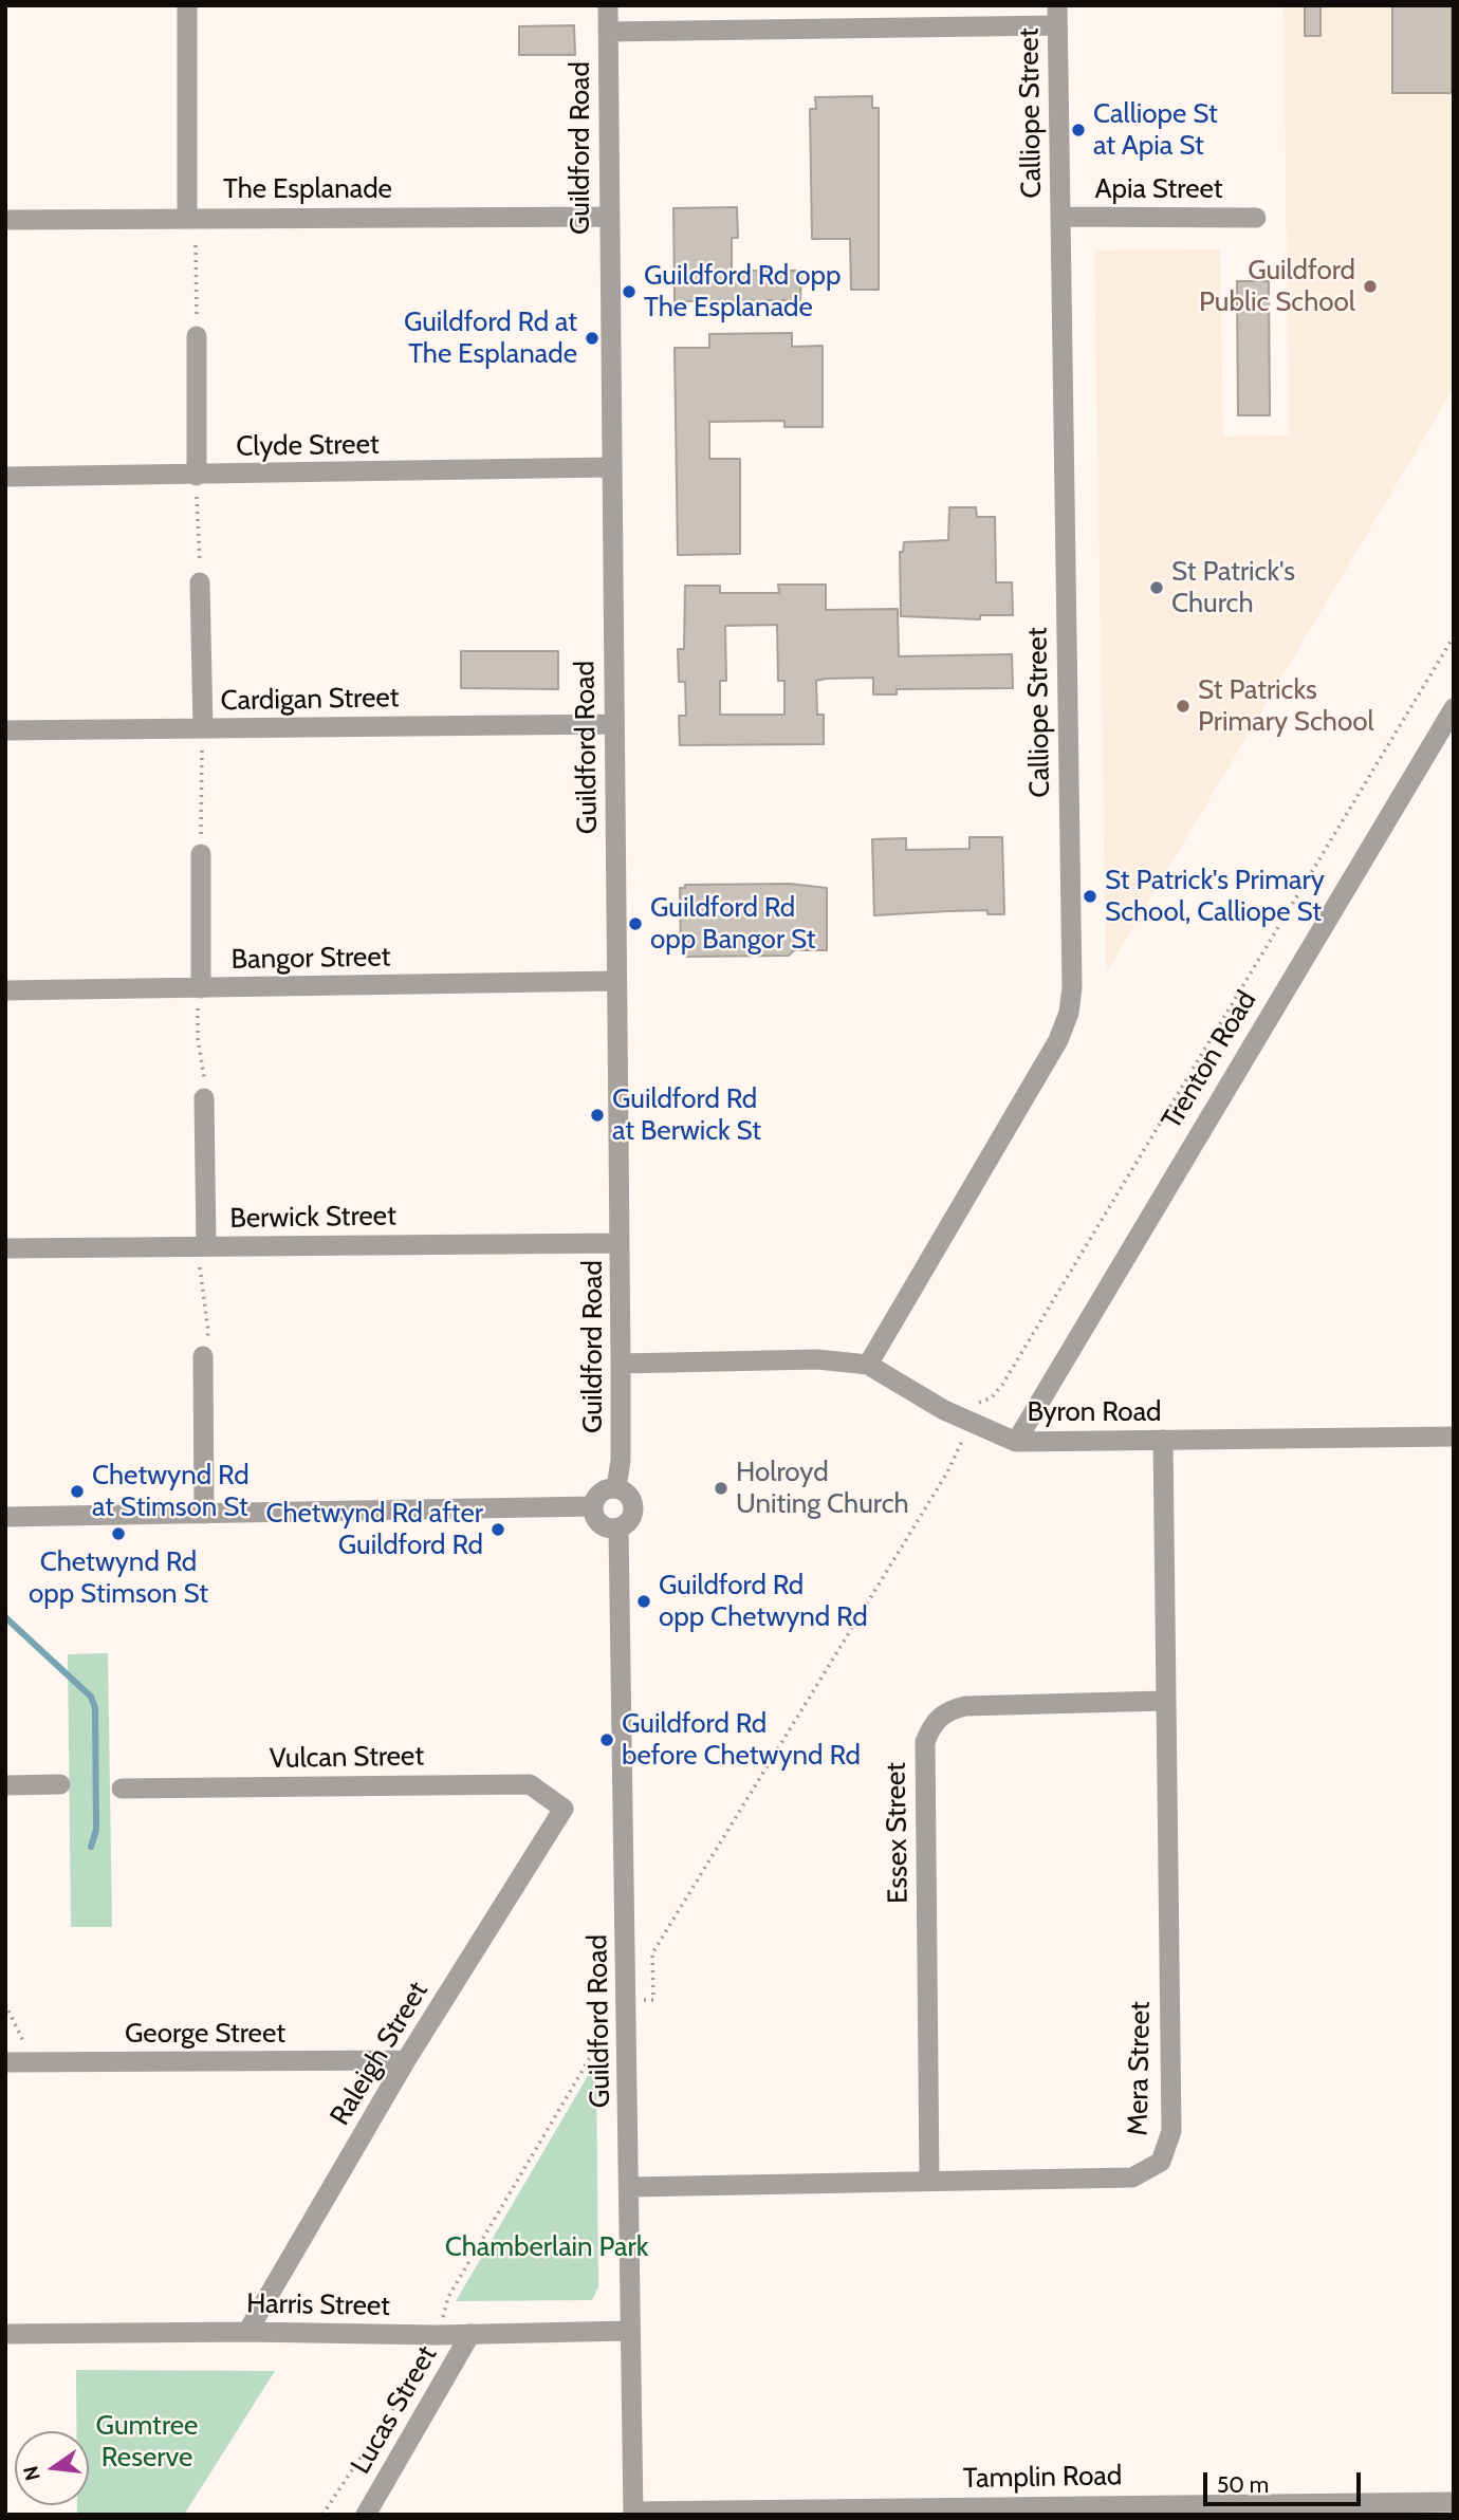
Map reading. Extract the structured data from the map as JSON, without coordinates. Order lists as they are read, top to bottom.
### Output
{
  "streets": {
    "street": [
      "Calliope Street",
      "Guildford Road",
      "The Esplanade",
      "Apia Street",
      "Clyde Street",
      "Cardigan Street",
      "Bangor Street",
      "Trenton Road",
      "Berwick Street",
      "Byron Road",
      "Vulcan Street",
      "Essex Street",
      "George Street",
      "Raleigh Street",
      "Mera Street",
      "Harris Street",
      "Lucas Street",
      "Tamplin Road"
    ]
  },
  "crossings": [
    ["Calliope Street", "Apia Street"],
    ["Calliope Street", "Byron Road"],
    ["Guildford Road", "The Esplanade"],
    ["Guildford Road", "Clyde Street"],
    ["Guildford Road", "Cardigan Street"],
    ["Guildford Road", "Bangor Street"],
    ["Guildford Road", "Berwick Street"],
    ["Guildford Road", "Byron Road"],
    ["Guildford Road", "Mera Street"],
    ["Guildford Road", "Harris Street"],
    ["Guildford Road", "Tamplin Road"],
    ["Trenton Road", "Byron Road"],
    ["Byron Road", "Mera Street"],
    ["Vulcan Street", "Raleigh Street"],
    ["Essex Street", "Mera Street"],
    ["George Street", "Raleigh Street"],
    ["Raleigh Street", "Harris Street"],
    ["Harris Street", "Lucas Street"]
  ],
  "parks": ["Chamberlain Park", "Gumtree Reserve"],
  "places": [
    "Calliope St at Apia St",
    "Guildford Public School",
    "Guildford Rd opp The Esplanade",
    "Guildford Rd at The Esplanade",
    "St Patrick's Church",
    "St Patricks Primary School",
    "St Patrick's Primary School, Calliope St",
    "Guildford Rd opp Bangor St",
    "Guildford Rd at Berwick St",
    "Holroyd Uniting Church",
    "Chetwynd Rd at Stimson St",
    "Chetwynd Rd after Guildford Rd",
    "Chetwynd Rd opp Stimson St",
    "Guildford Rd opp Chetwynd Rd",
    "Guildford Rd before Chetwynd Rd"
  ],
  "scale_bar": "50 m",
  "north": "left"
}
